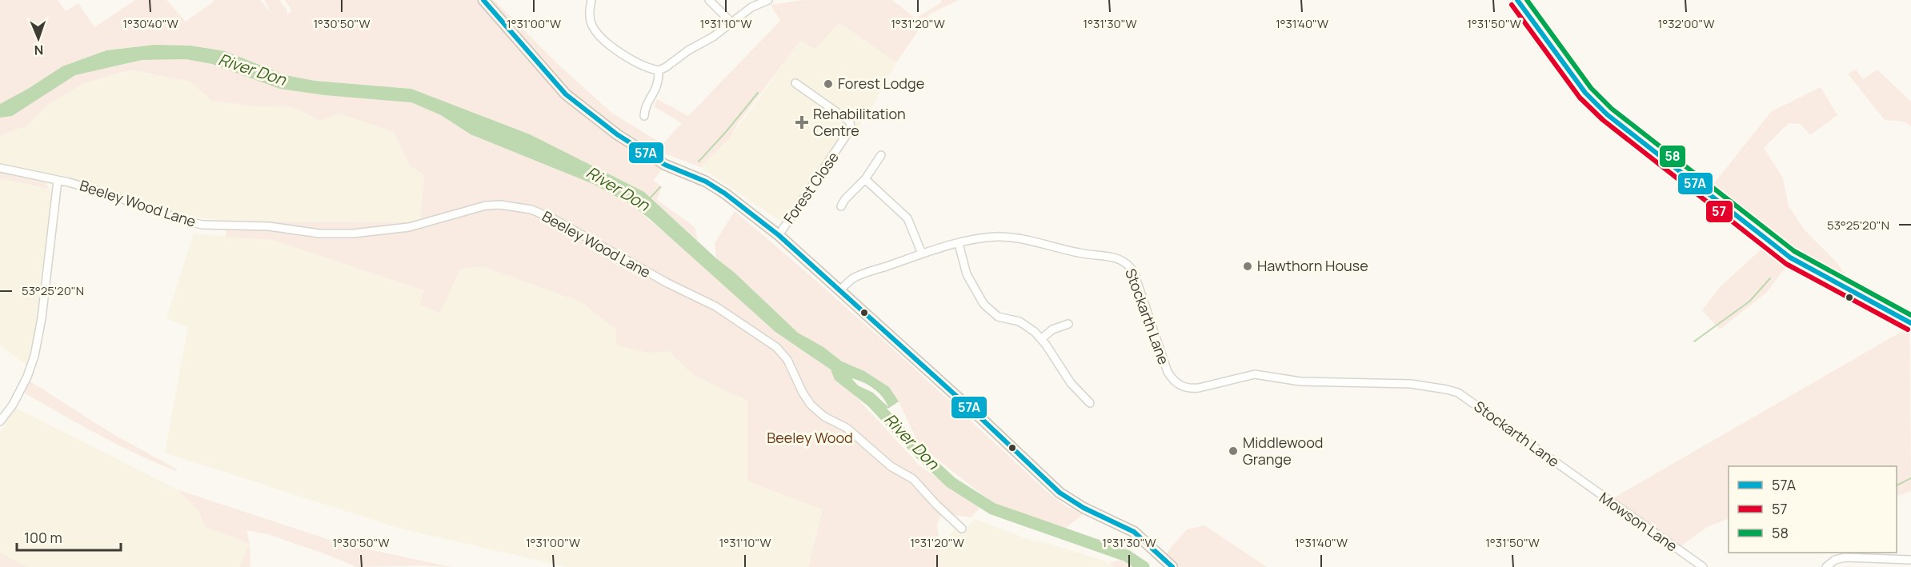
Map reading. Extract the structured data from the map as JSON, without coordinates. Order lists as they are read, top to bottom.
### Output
{
  "streets": {
    "street": [
      "Forest Close",
      "Beeley Wood Lane",
      "Stockarth Lane",
      "Mowson Lane"
    ]
  },
  "crossings": [
    ["Stockarth Lane", "Mowson Lane"]
  ],
  "water": ["River Don"],
  "parks": ["Beeley Wood"],
  "places": {
    "other": ["Forest Lodge", "Hawthorn House", "Middlewood Grange"],
    "health": ["Rehabilitation Centre"]
  },
  "lines": ["transit line 57A", "transit line 58", "transit line 57"],
  "legend": ["57A", "57", "58"],
  "scale_bar": "100 m",
  "north": "bottom",
  "coordinates": [
    "1°30'40\"W",
    "1°30'50\"W",
    "1°31'00\"W",
    "1°31'10\"W",
    "1°31'20\"W",
    "1°31'30\"W",
    "1°31'40\"W",
    "1°31'50\"W",
    "1°32'00\"W",
    "53°25'20\"N"
  ]
}
